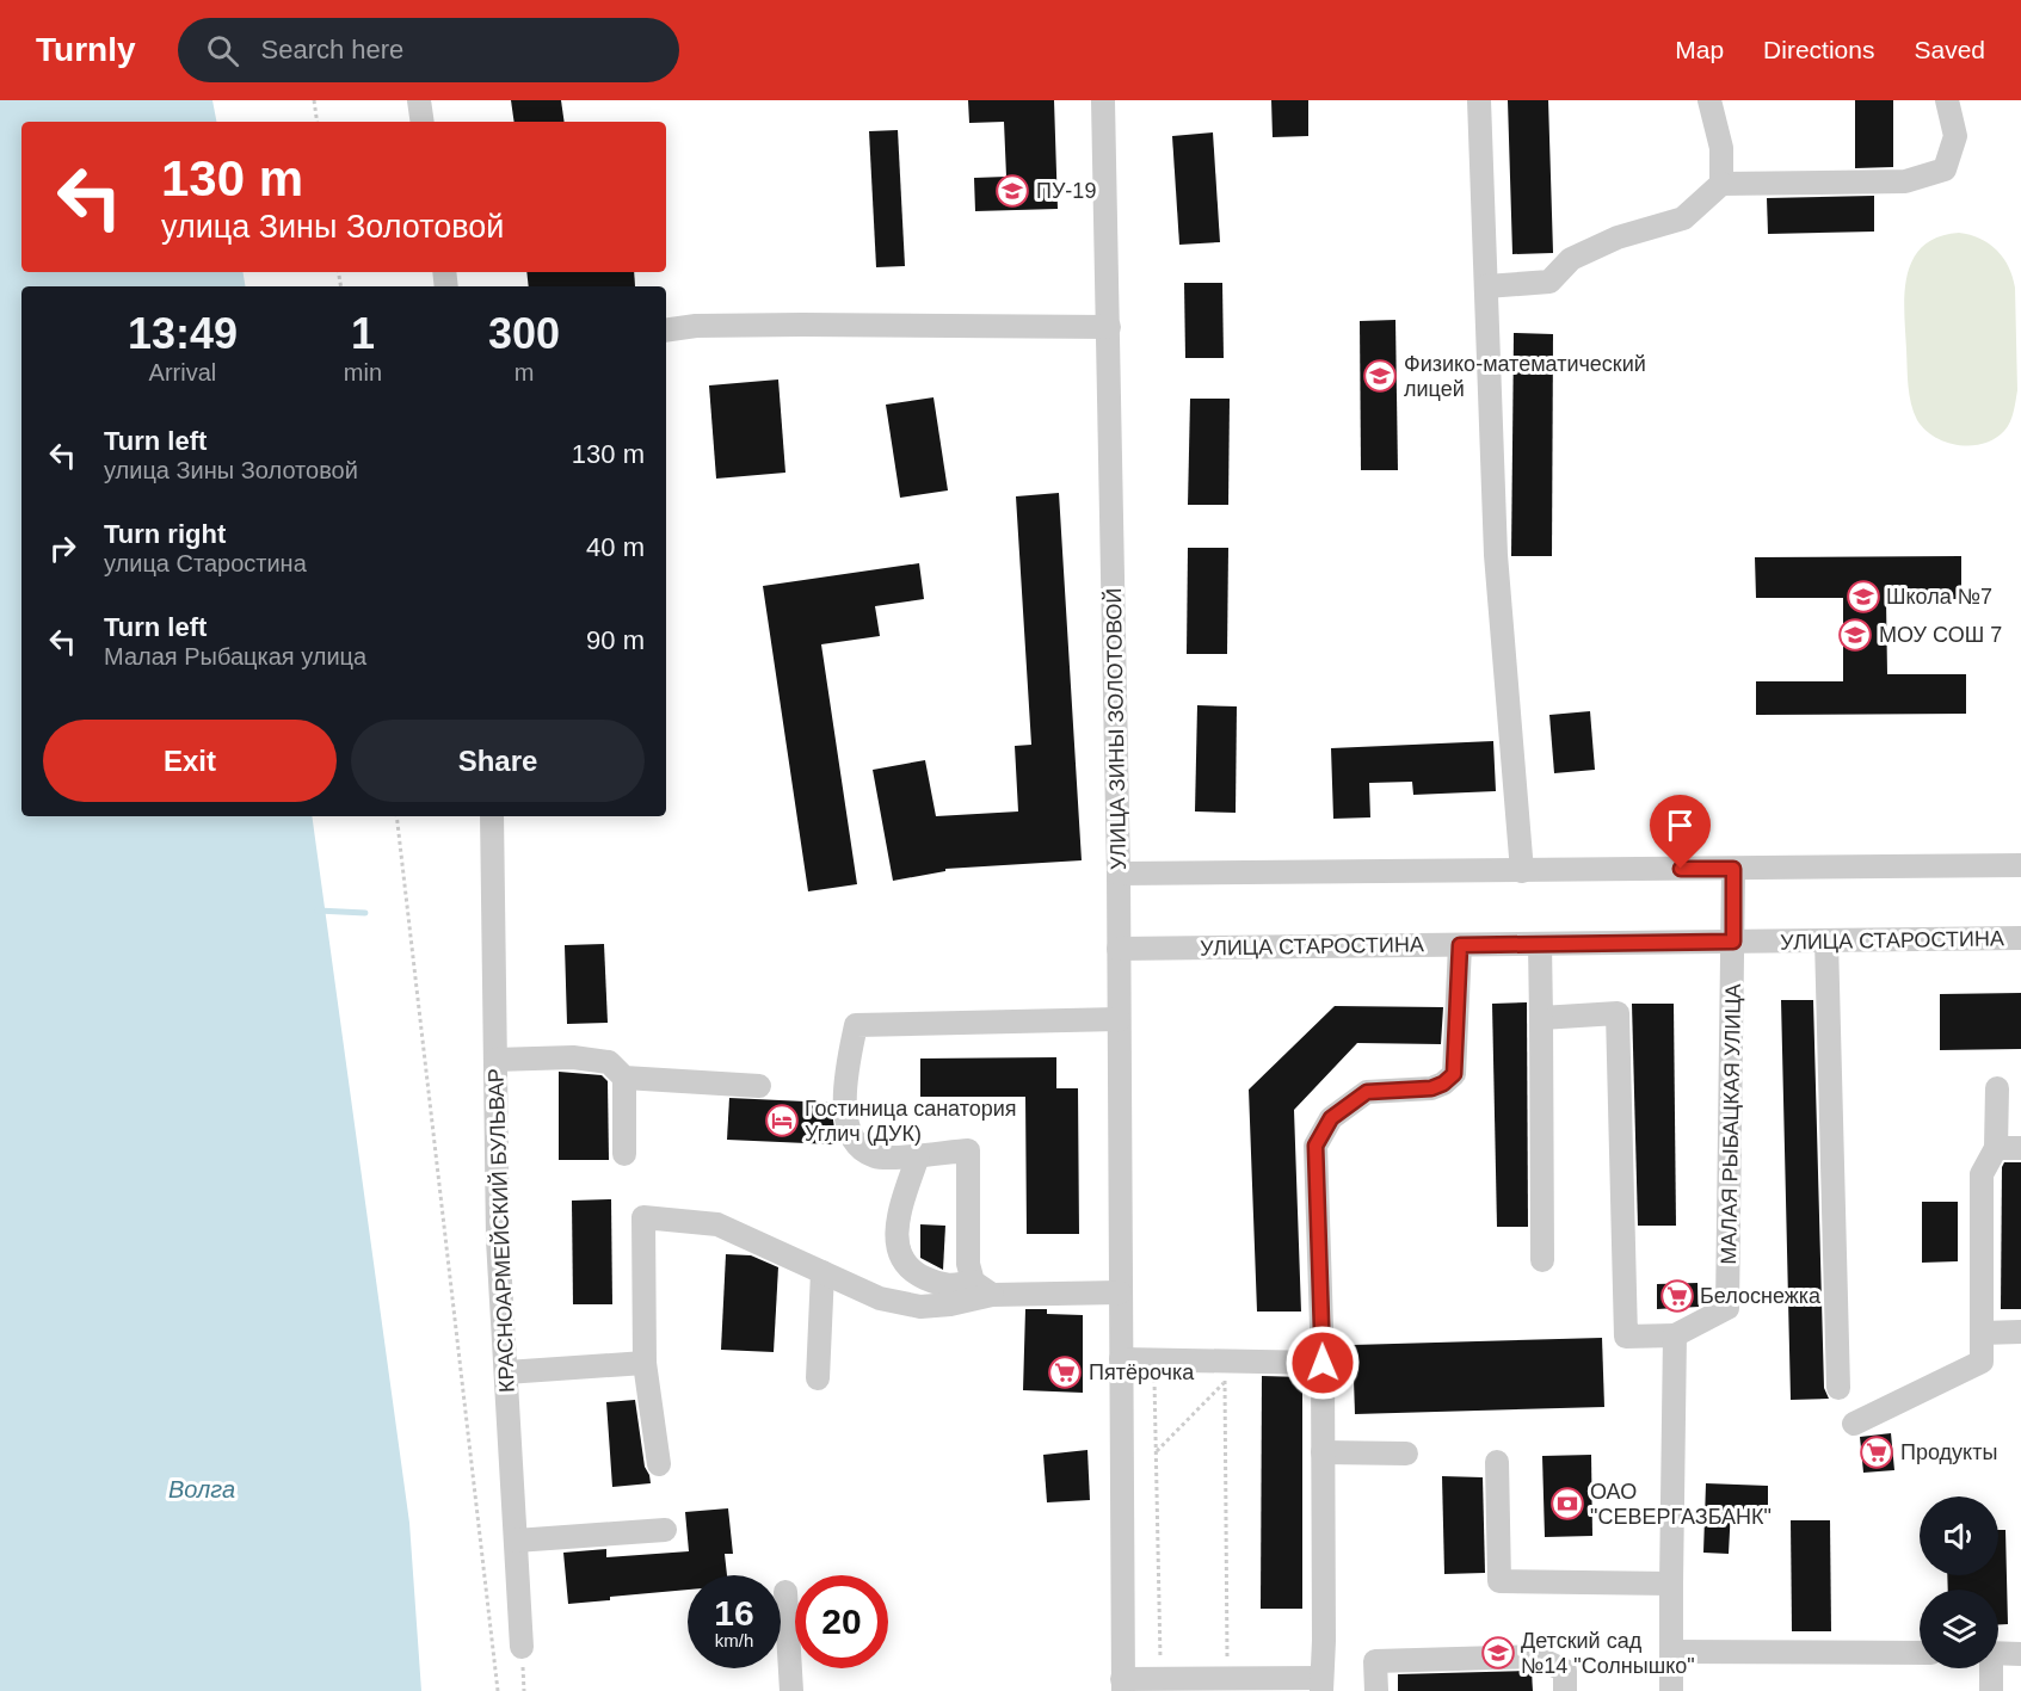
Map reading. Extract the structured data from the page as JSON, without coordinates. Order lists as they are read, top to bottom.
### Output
{
  "streets": {
    "street": [
      "УЛИЦА ЗИНЫ ЗОЛОТОВОЙ",
      "УЛИЦА СТАРОСТИНА",
      "МАЛАЯ РЫБАЦКАЯ УЛИЦА",
      "КРАСНОАРМЕЙСКИЙ БУЛЬВАР"
    ]
  },
  "crossings": [
    ["УЛИЦА ЗИНЫ ЗОЛОТОВОЙ", "УЛИЦА СТАРОСТИНА"],
    ["УЛИЦА СТАРОСТИНА", "МАЛАЯ РЫБАЦКАЯ УЛИЦА"]
  ],
  "water": ["Волга"],
  "places": {
    "school or university": [
      "ПУ-19",
      "Физико-математический лицей",
      "Школа №7",
      "МОУ СОШ 7",
      "Детский сад №14 \"Солнышко\""
    ],
    "hotel": ["Гостиница санатория Углич (ДУК)"],
    "supermarket": ["Белоснежка", "Пятёрочка", "Продукты"],
    "bank": ["ОАО \"СЕВЕРГАЗБАНК\""]
  },
  "page": {
    "header": "Turnly",
    "search": "Search here",
    "nav": ["Map", "Directions", "Saved"],
    "turn": ["130 m", "улица Зины Золотовой"],
    "eta": [
      "13:49",
      "Arrival",
      "1",
      "min",
      "300",
      "m"
    ],
    "list": [
      {
        "name": "Turn left",
        "note": "улица Зины Золотовой",
        "value": "130 m"
      },
      {
        "name": "Turn right",
        "note": "улица Старостина",
        "value": "40 m"
      },
      {
        "name": "Turn left",
        "note": "Малая Рыбацкая улица",
        "value": "90 m"
      }
    ],
    "buttons": ["Exit", "Share"],
    "speed": "16 km/h",
    "limit": "20"
  }
}
